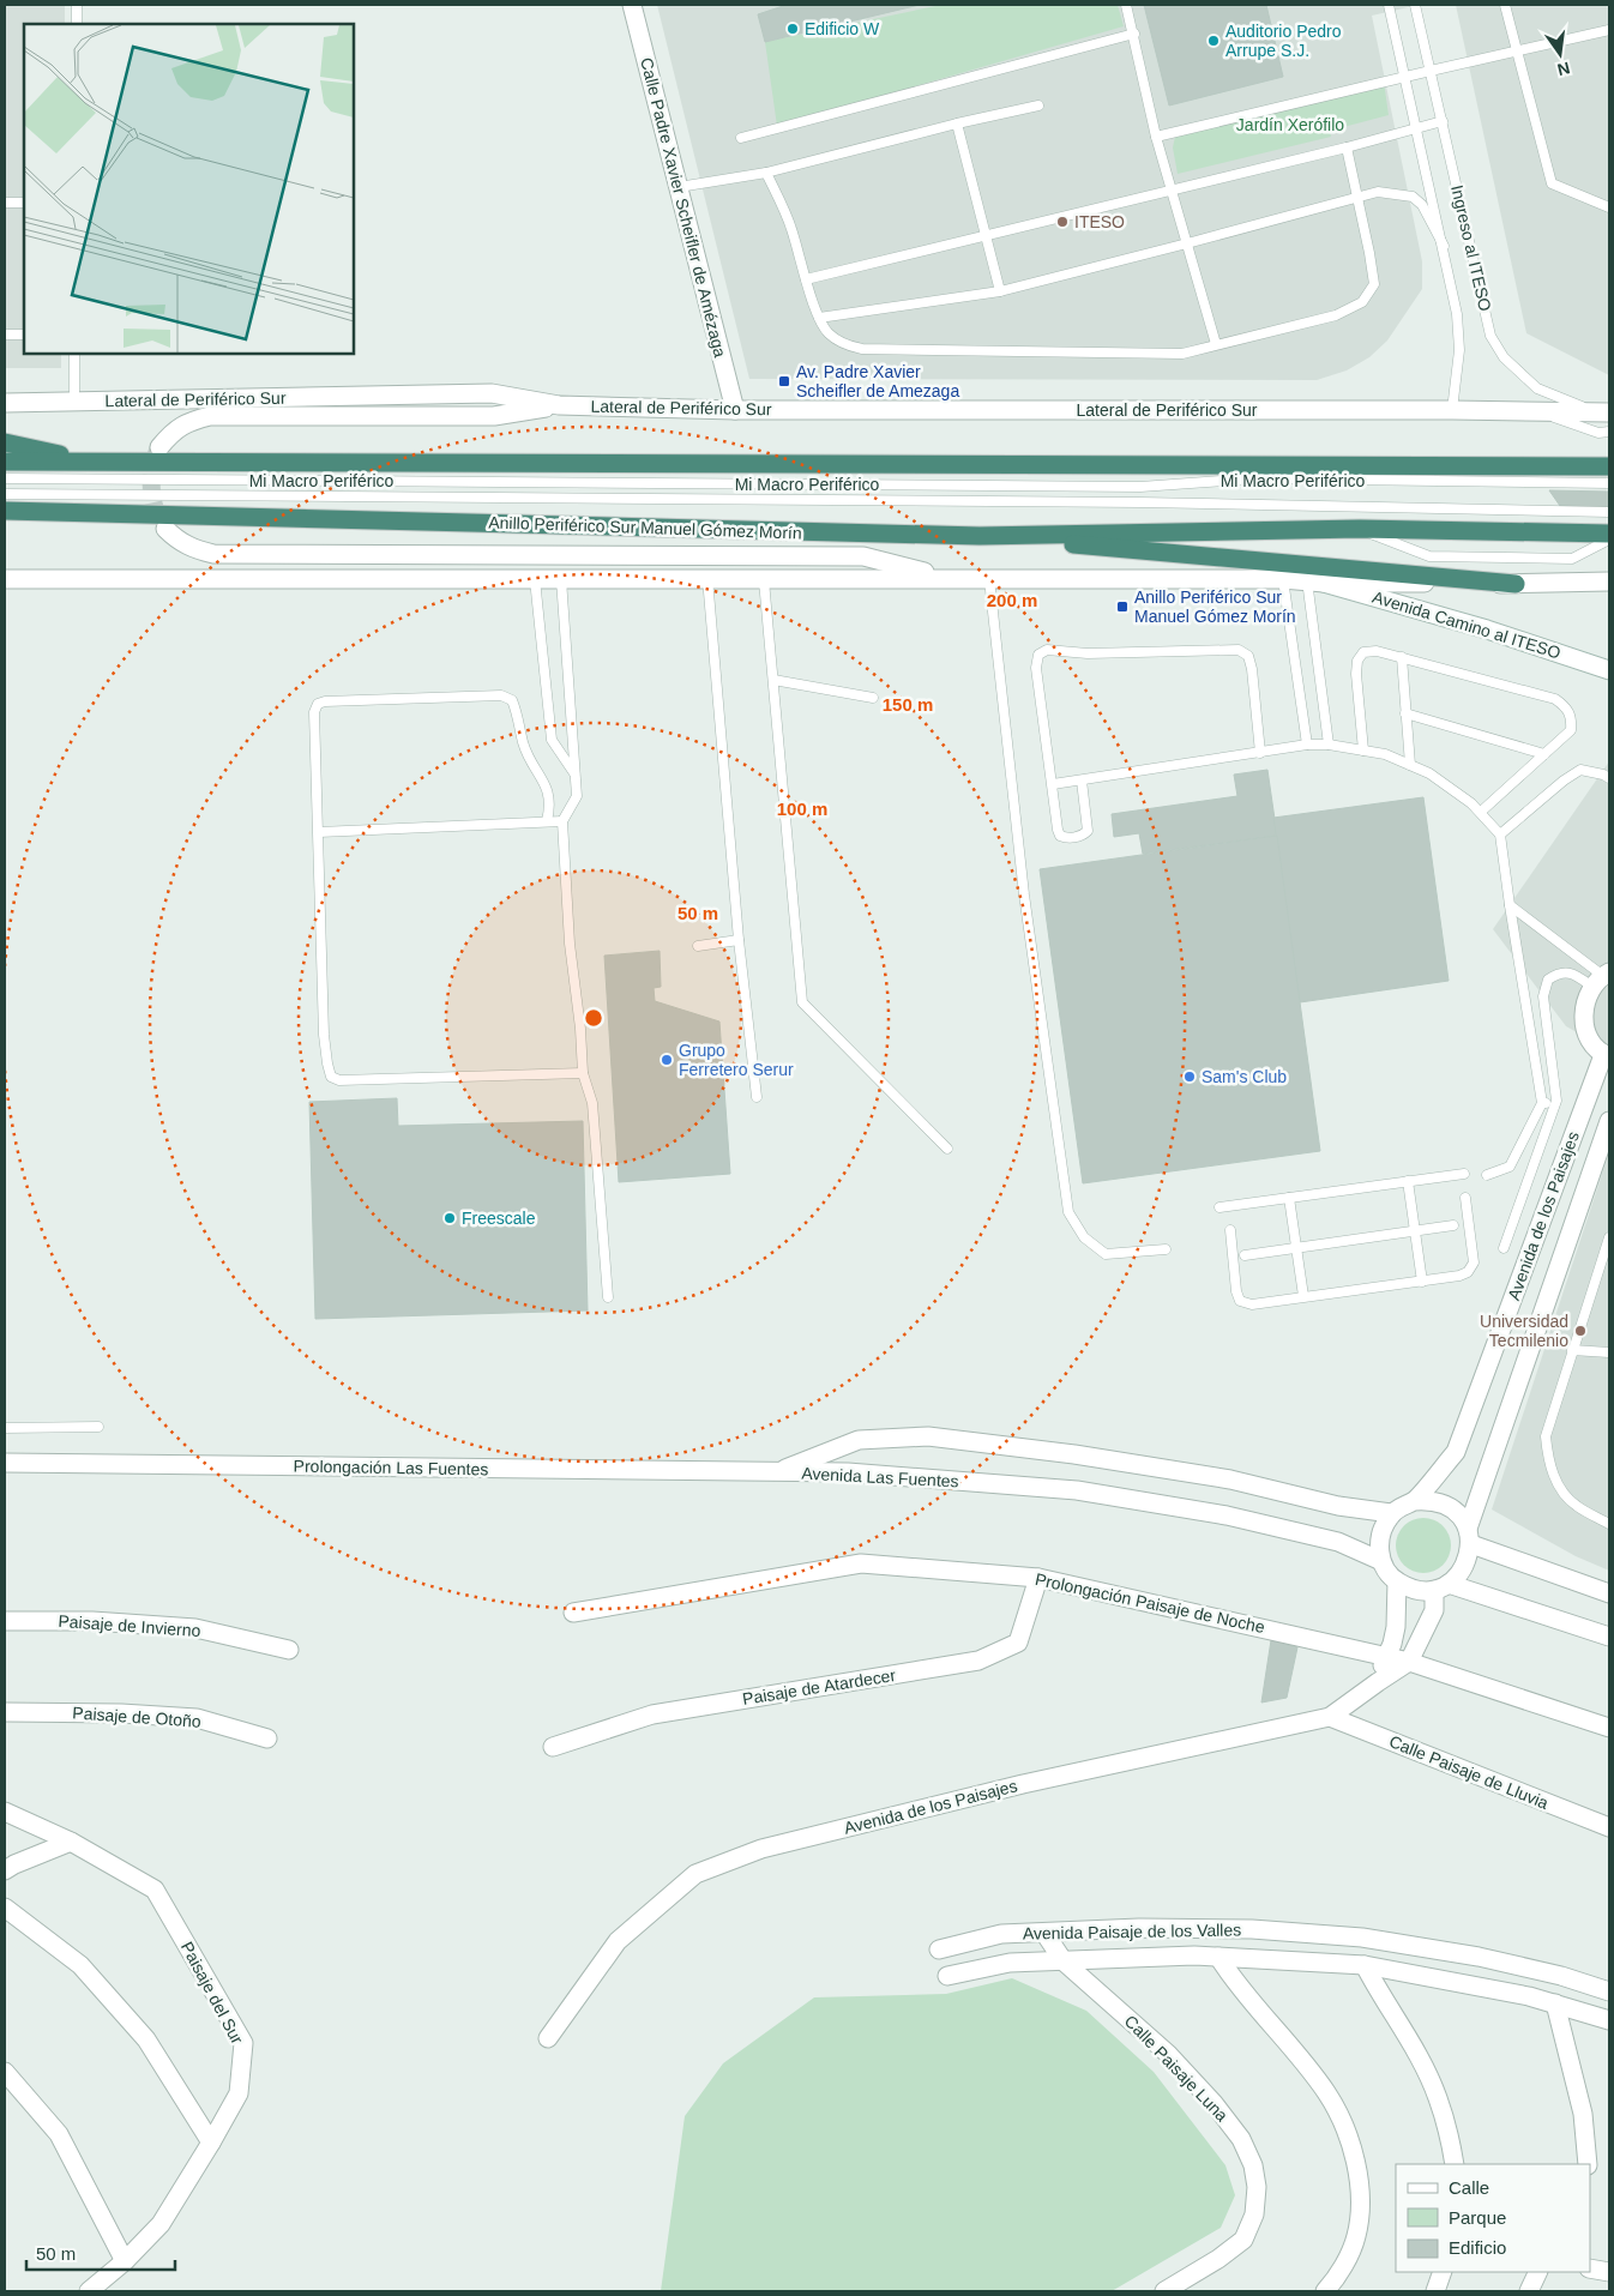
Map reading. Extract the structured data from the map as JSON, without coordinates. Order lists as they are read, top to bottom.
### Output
{
  "streets": {
    "highway": ["Anillo Periférico Sur Manuel Gómez Morín"],
    "street": [
      "Calle Padre Xavier Scheifler de Amézaga",
      "Lateral de Periférico Sur",
      "Avenida Camino al ITESO",
      "Avenida de los Paisajes",
      "Prolongación Las Fuentes",
      "Avenida Las Fuentes",
      "Prolongación Paisaje de Noche",
      "Paisaje de Invierno",
      "Paisaje de Atardecer",
      "Paisaje de Otoño",
      "Calle Paisaje de Lluvia",
      "Avenida Paisaje de los Valles",
      "Paisaje del Sur",
      "Calle Paisaje Luna"
    ],
    "lane": ["Ingreso al ITESO", "Mi Macro Periférico"]
  },
  "crossings": [
    ["Calle Padre Xavier Scheifler de Amézaga", "Lateral de Periférico Sur"],
    ["Ingreso al ITESO", "Lateral de Periférico Sur"],
    ["Avenida de los Paisajes", "Avenida Las Fuentes"],
    ["Avenida de los Paisajes", "Prolongación Paisaje de Noche"],
    ["Avenida de los Paisajes", "Calle Paisaje de Lluvia"],
    ["Prolongación Las Fuentes", "Avenida Las Fuentes"],
    ["Prolongación Paisaje de Noche", "Paisaje de Atardecer"],
    ["Avenida Paisaje de los Valles", "Calle Paisaje Luna"]
  ],
  "parks": ["Jardín Xerófilo"],
  "places": {
    "other": [
      "Edificio W",
      "Auditorio Pedro Arrupe S.J.",
      "ITESO",
      "Grupo Ferretero Serur",
      "Sam's Club",
      "Freescale",
      "Universidad Tecmilenio"
    ],
    "transit": ["Av. Padre Xavier Scheifler de Amezaga", "Anillo Periférico Sur Manuel Gómez Morín"]
  },
  "legend": ["Calle", "Parque", "Edificio"],
  "scale_bar": "50 m",
  "north": "bottom",
  "rings": [
    "200 m",
    "150 m",
    "100 m",
    "50 m"
  ]
}
